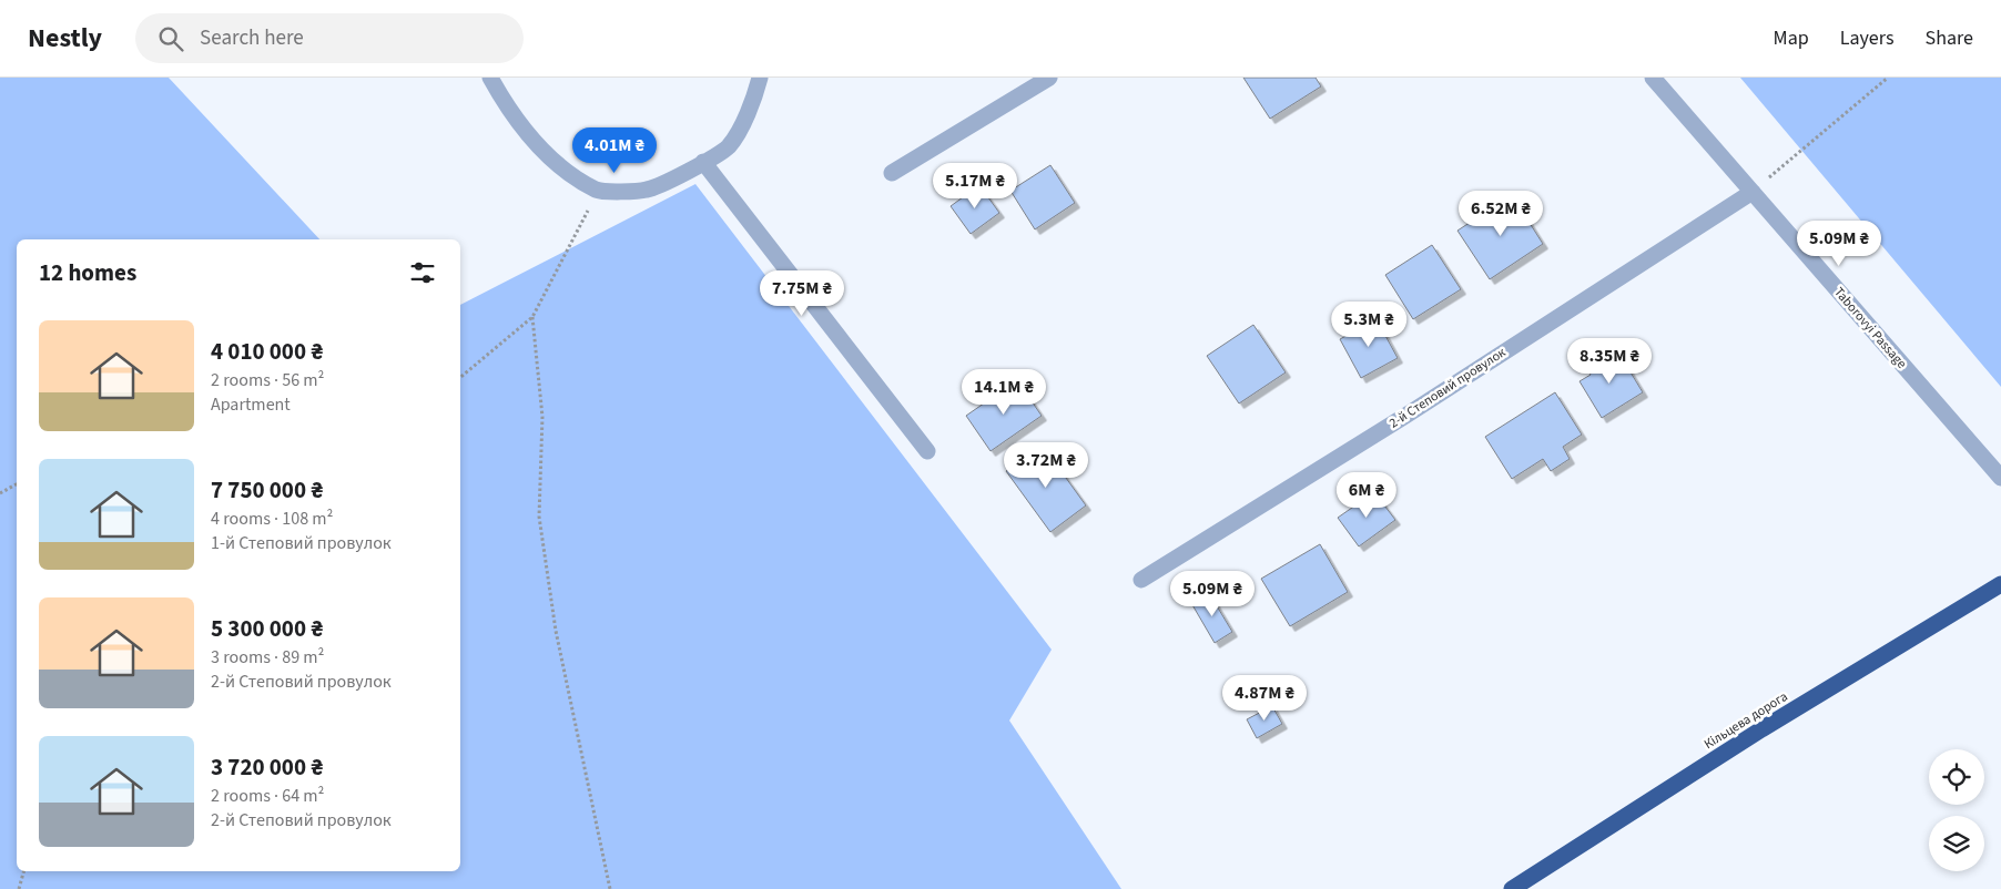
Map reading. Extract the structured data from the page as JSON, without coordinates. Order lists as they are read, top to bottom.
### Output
{
  "streets": {
    "highway": ["Кільцева дорога"],
    "street": ["Taborovyi Passage", "2-й Степовий провулок"]
  },
  "crossings": [
    ["Taborovyi Passage", "2-й Степовий провулок"]
  ],
  "page": {
    "header": "Nestly",
    "search": "Search here",
    "nav": ["Map", "Layers", "Share"],
    "price": [
      "4.01M ₴",
      "5.17M ₴",
      "6.52M ₴",
      "5.09M ₴",
      "7.75M ₴",
      "5.3M ₴",
      "8.35M ₴",
      "14.1M ₴",
      "3.72M ₴",
      "6M ₴",
      "5.09M ₴",
      "4.87M ₴"
    ],
    "heading": "12 homes",
    "list": [
      {
        "name": "4 010 000 ₴",
        "note": "2 rooms · 56 m² · Apartment"
      },
      {
        "name": "7 750 000 ₴",
        "note": "4 rooms · 108 m² · 1-й Степовий провулок"
      },
      {
        "name": "5 300 000 ₴",
        "note": "3 rooms · 89 m² · 2-й Степовий провулок"
      },
      {
        "name": "3 720 000 ₴",
        "note": "2 rooms · 64 m² · 2-й Степовий провулок"
      }
    ]
  }
}
